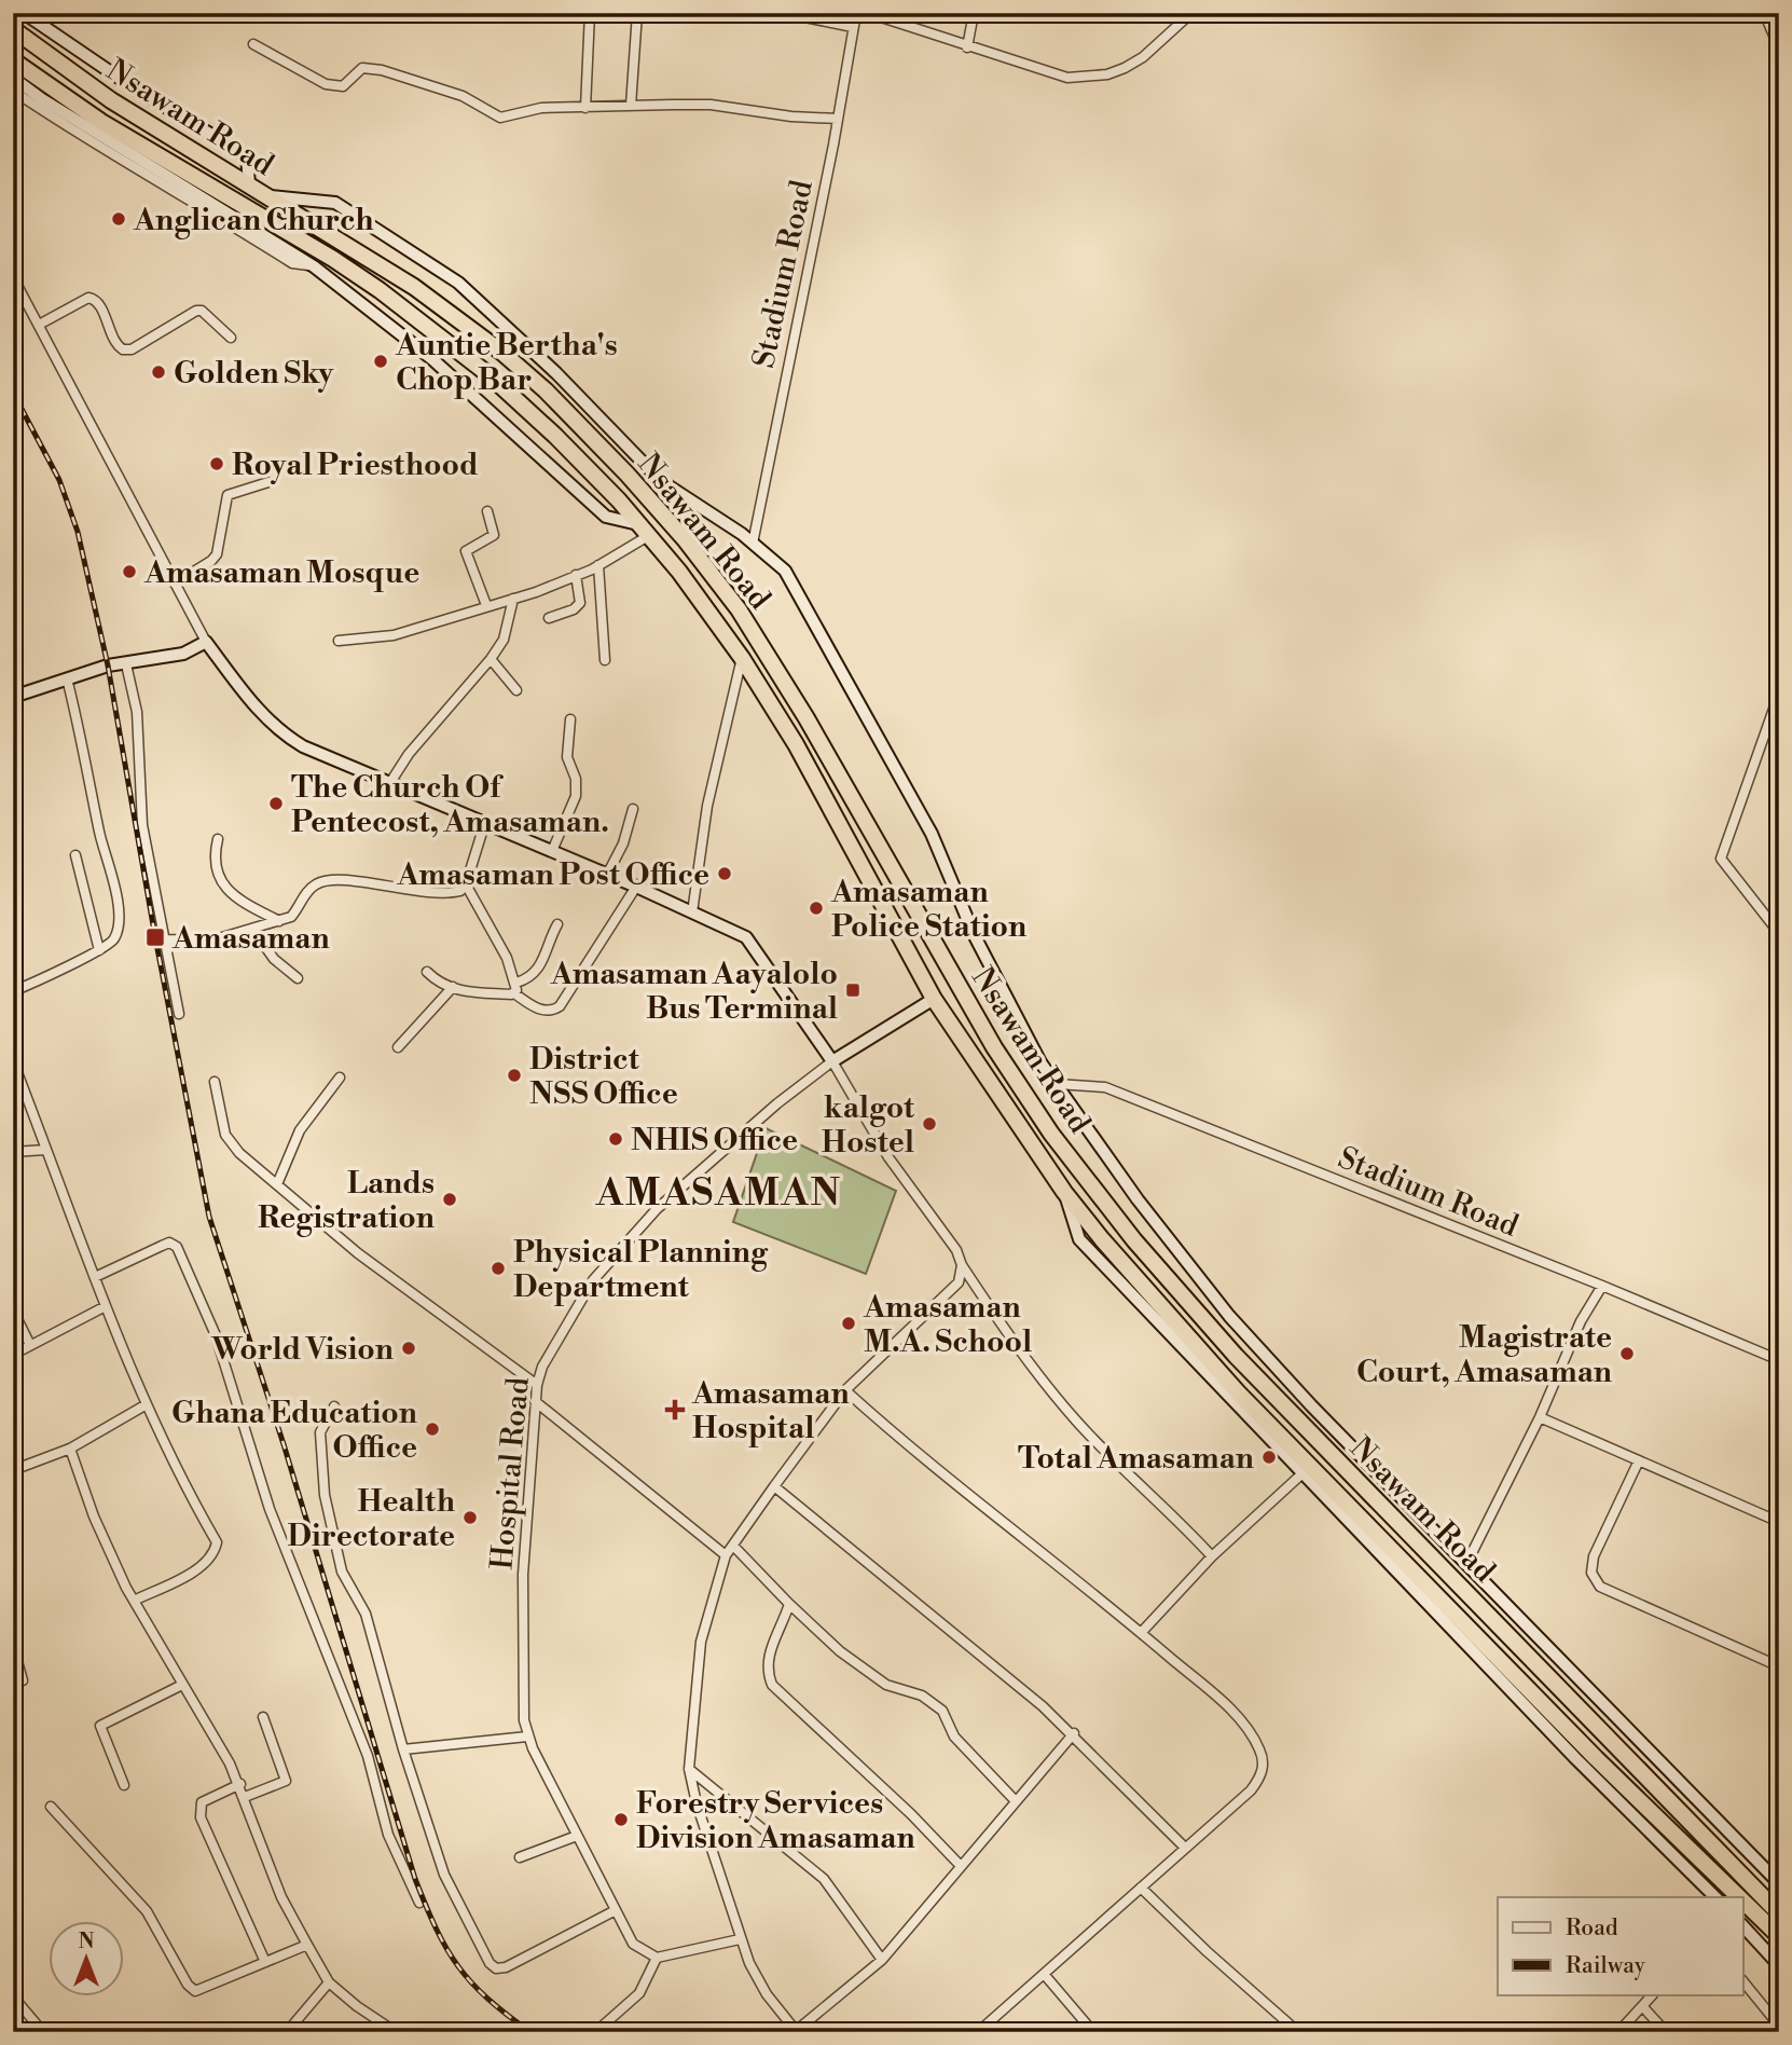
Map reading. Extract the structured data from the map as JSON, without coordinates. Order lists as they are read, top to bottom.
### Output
{
  "streets": {
    "highway": ["Nsawam Road"],
    "main road": ["Hospital Road"],
    "street": ["Stadium Road"]
  },
  "crossings": [
    ["Nsawam Road", "Hospital Road"]
  ],
  "districts": ["AMASAMAN"],
  "places": {
    "other": [
      "Anglican Church",
      "Auntie Bertha's Chop Bar",
      "Golden Sky",
      "Royal Priesthood",
      "Amasaman Mosque",
      "The Church Of Pentecost, Amasaman.",
      "Amasaman Post Office",
      "Amasaman Police Station",
      "District NSS Office",
      "kalgot Hostel",
      "NHIS Office",
      "Lands Registration",
      "Physical Planning Department",
      "Amasaman M.A. School",
      "World Vision",
      "Magistrate Court, Amasaman",
      "Ghana Education Office",
      "Total Amasaman",
      "Health Directorate",
      "Forestry Services Division Amasaman"
    ],
    "transit": ["Amasaman", "Amasaman Aayalolo Bus Terminal"],
    "health": ["Amasaman Hospital"]
  },
  "legend": ["Road", "Railway"],
  "north": "top"
}
